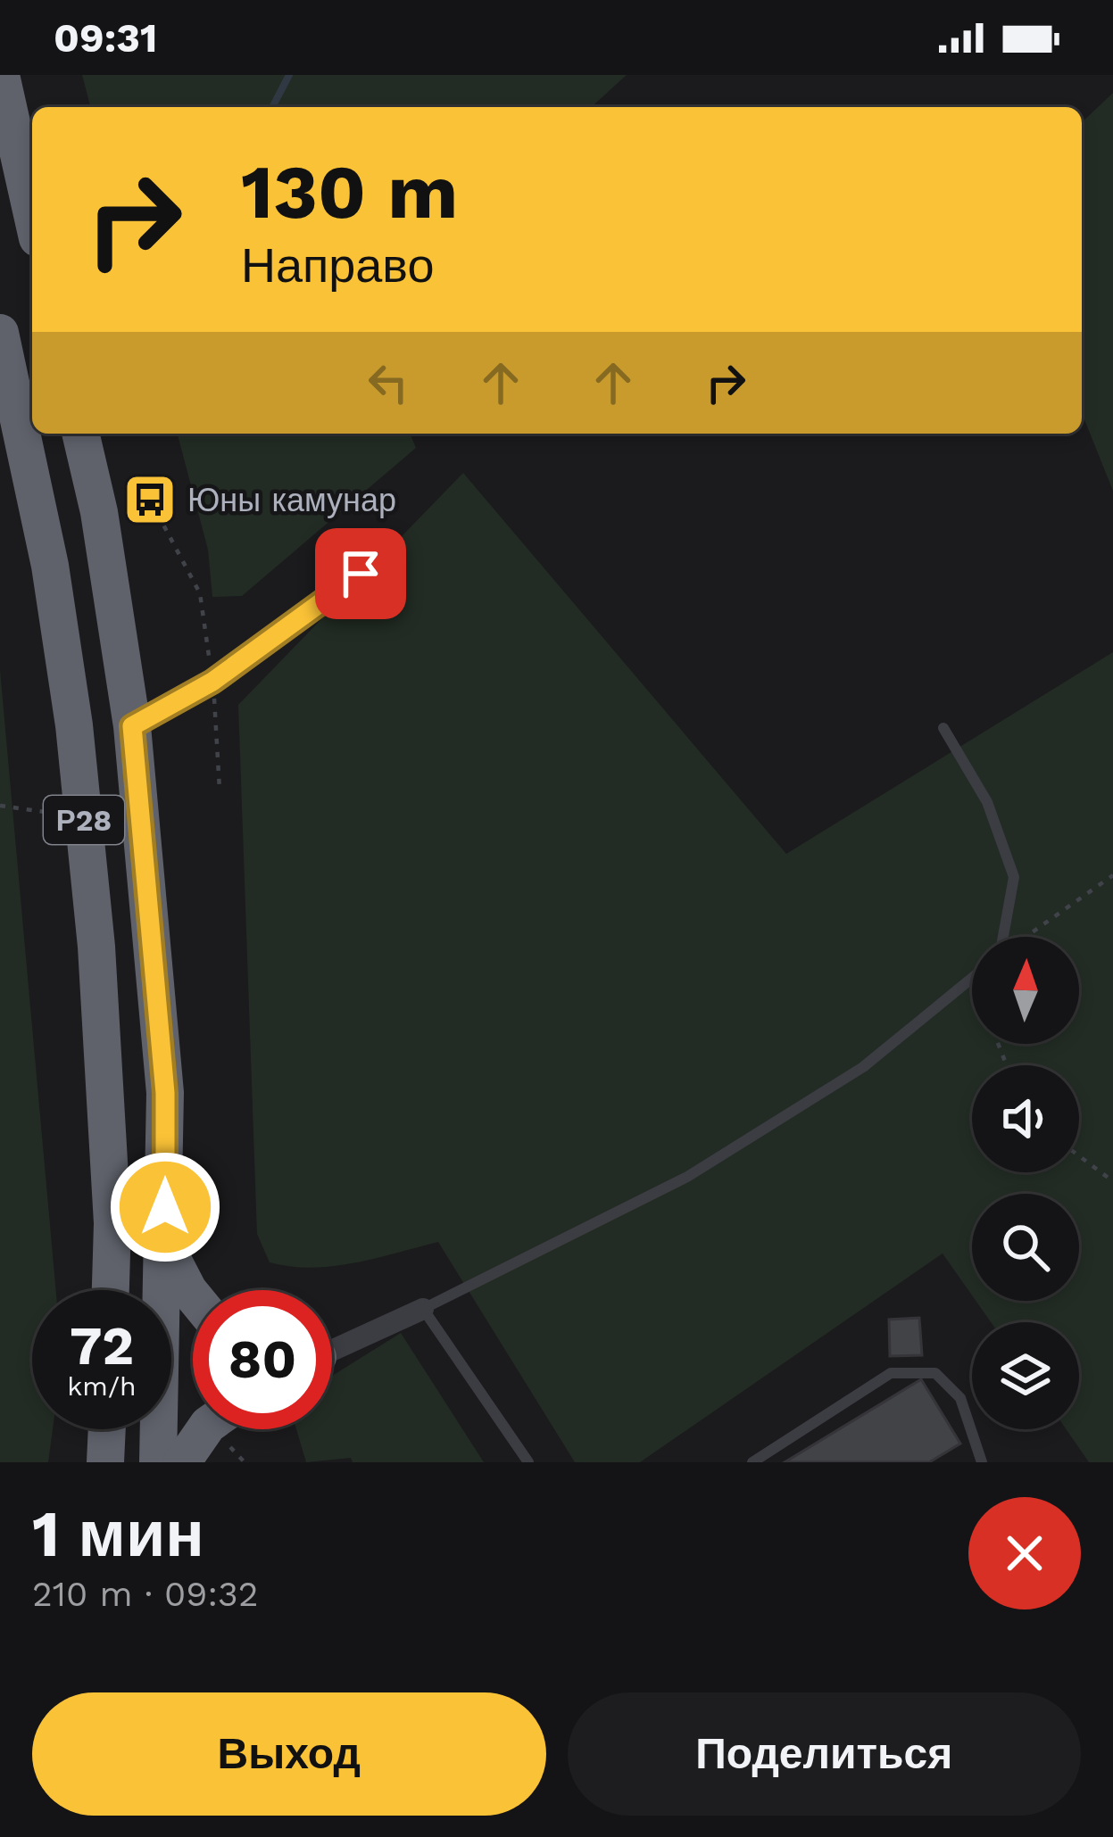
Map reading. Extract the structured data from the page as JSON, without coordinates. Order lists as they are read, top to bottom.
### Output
{
  "streets": {
    "highway": ["Р28"]
  },
  "places": {
    "bus stop": ["Юны камунар"]
  },
  "north": "top",
  "page": {
    "status": "09:31",
    "turn": ["130 m", "Направо"],
    "speed": "72 km/h",
    "limit": "80",
    "heading": ["1 мин", "210 m · 09:32"],
    "buttons": ["Выход", "Поделиться"]
  }
}
